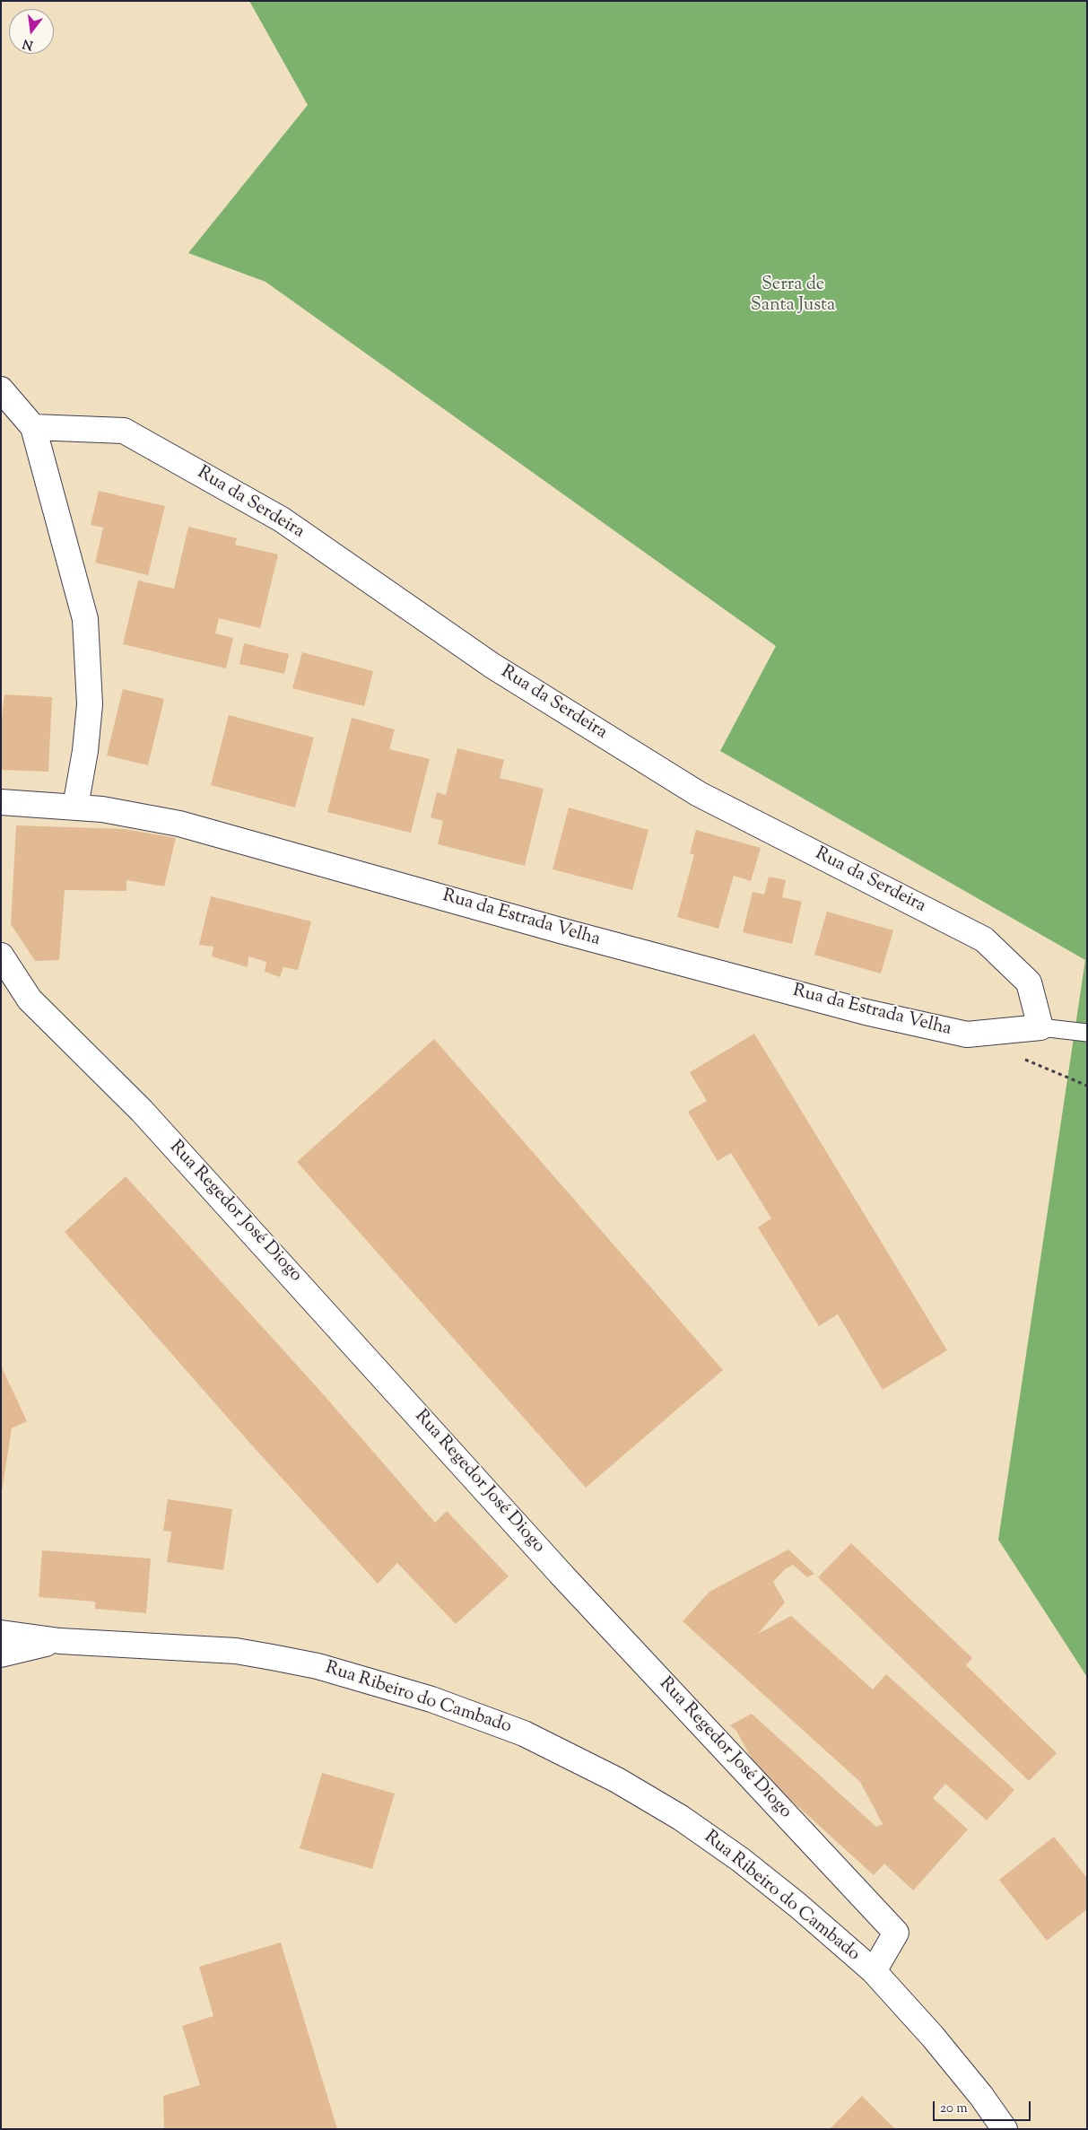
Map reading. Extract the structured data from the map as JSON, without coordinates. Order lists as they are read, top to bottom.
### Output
{
  "streets": {
    "street": [
      "Rua da Serdeira",
      "Rua da Estrada Velha",
      "Rua Regedor José Diogo",
      "Rua Ribeiro do Cambado"
    ]
  },
  "crossings": [
    ["Rua da Serdeira", "Rua da Estrada Velha"],
    ["Rua Regedor José Diogo", "Rua Ribeiro do Cambado"]
  ],
  "parks": ["Serra de Santa Justa"],
  "scale_bar": "20 m",
  "north": "bottom"
}
